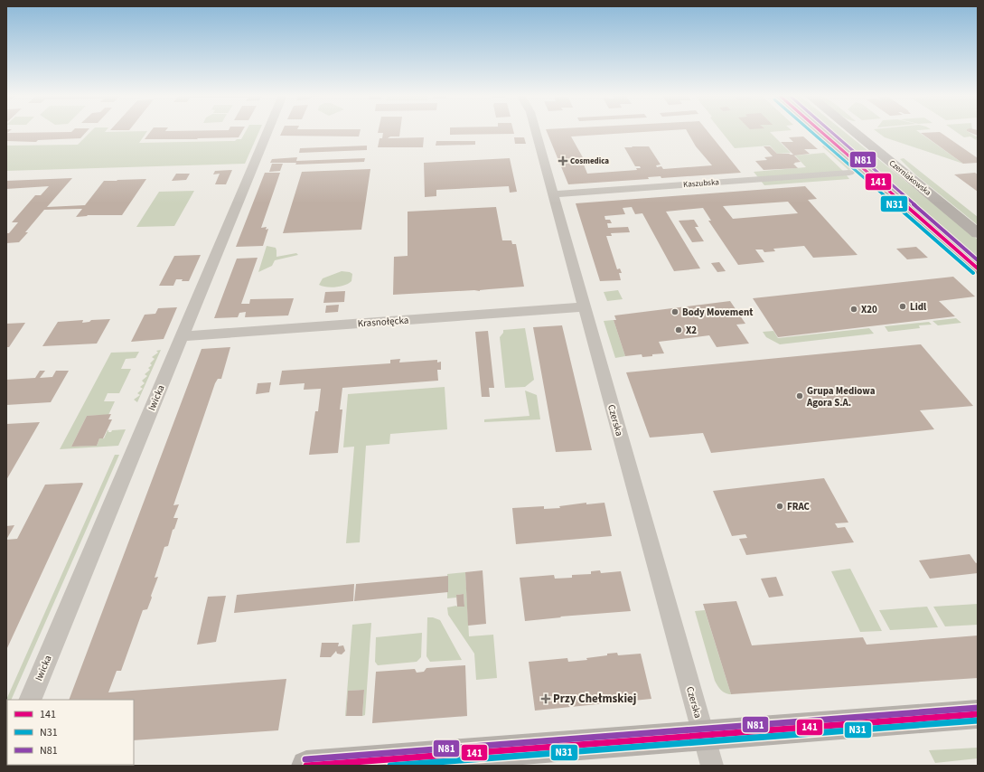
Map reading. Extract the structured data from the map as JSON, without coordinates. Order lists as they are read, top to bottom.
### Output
{
  "streets": {
    "main road": ["Czerniakowska"],
    "street": [
      "Kaszubska",
      "Krasnołęcka",
      "Iwicka",
      "Czerska"
    ]
  },
  "crossings": [
    ["Kaszubska", "Czerska"],
    ["Krasnołęcka", "Iwicka"],
    ["Krasnołęcka", "Czerska"]
  ],
  "places": {
    "health": ["Cosmedica", "Przy Chełmskiej"],
    "other": [
      "Lidl",
      "X20",
      "Body Movement",
      "X2",
      "Grupa Mediowa Agora S.A.",
      "FRAC"
    ]
  },
  "lines": ["transit line 141", "transit line N31", "transit line N81"],
  "legend": ["141", "N31", "N81"]
}
